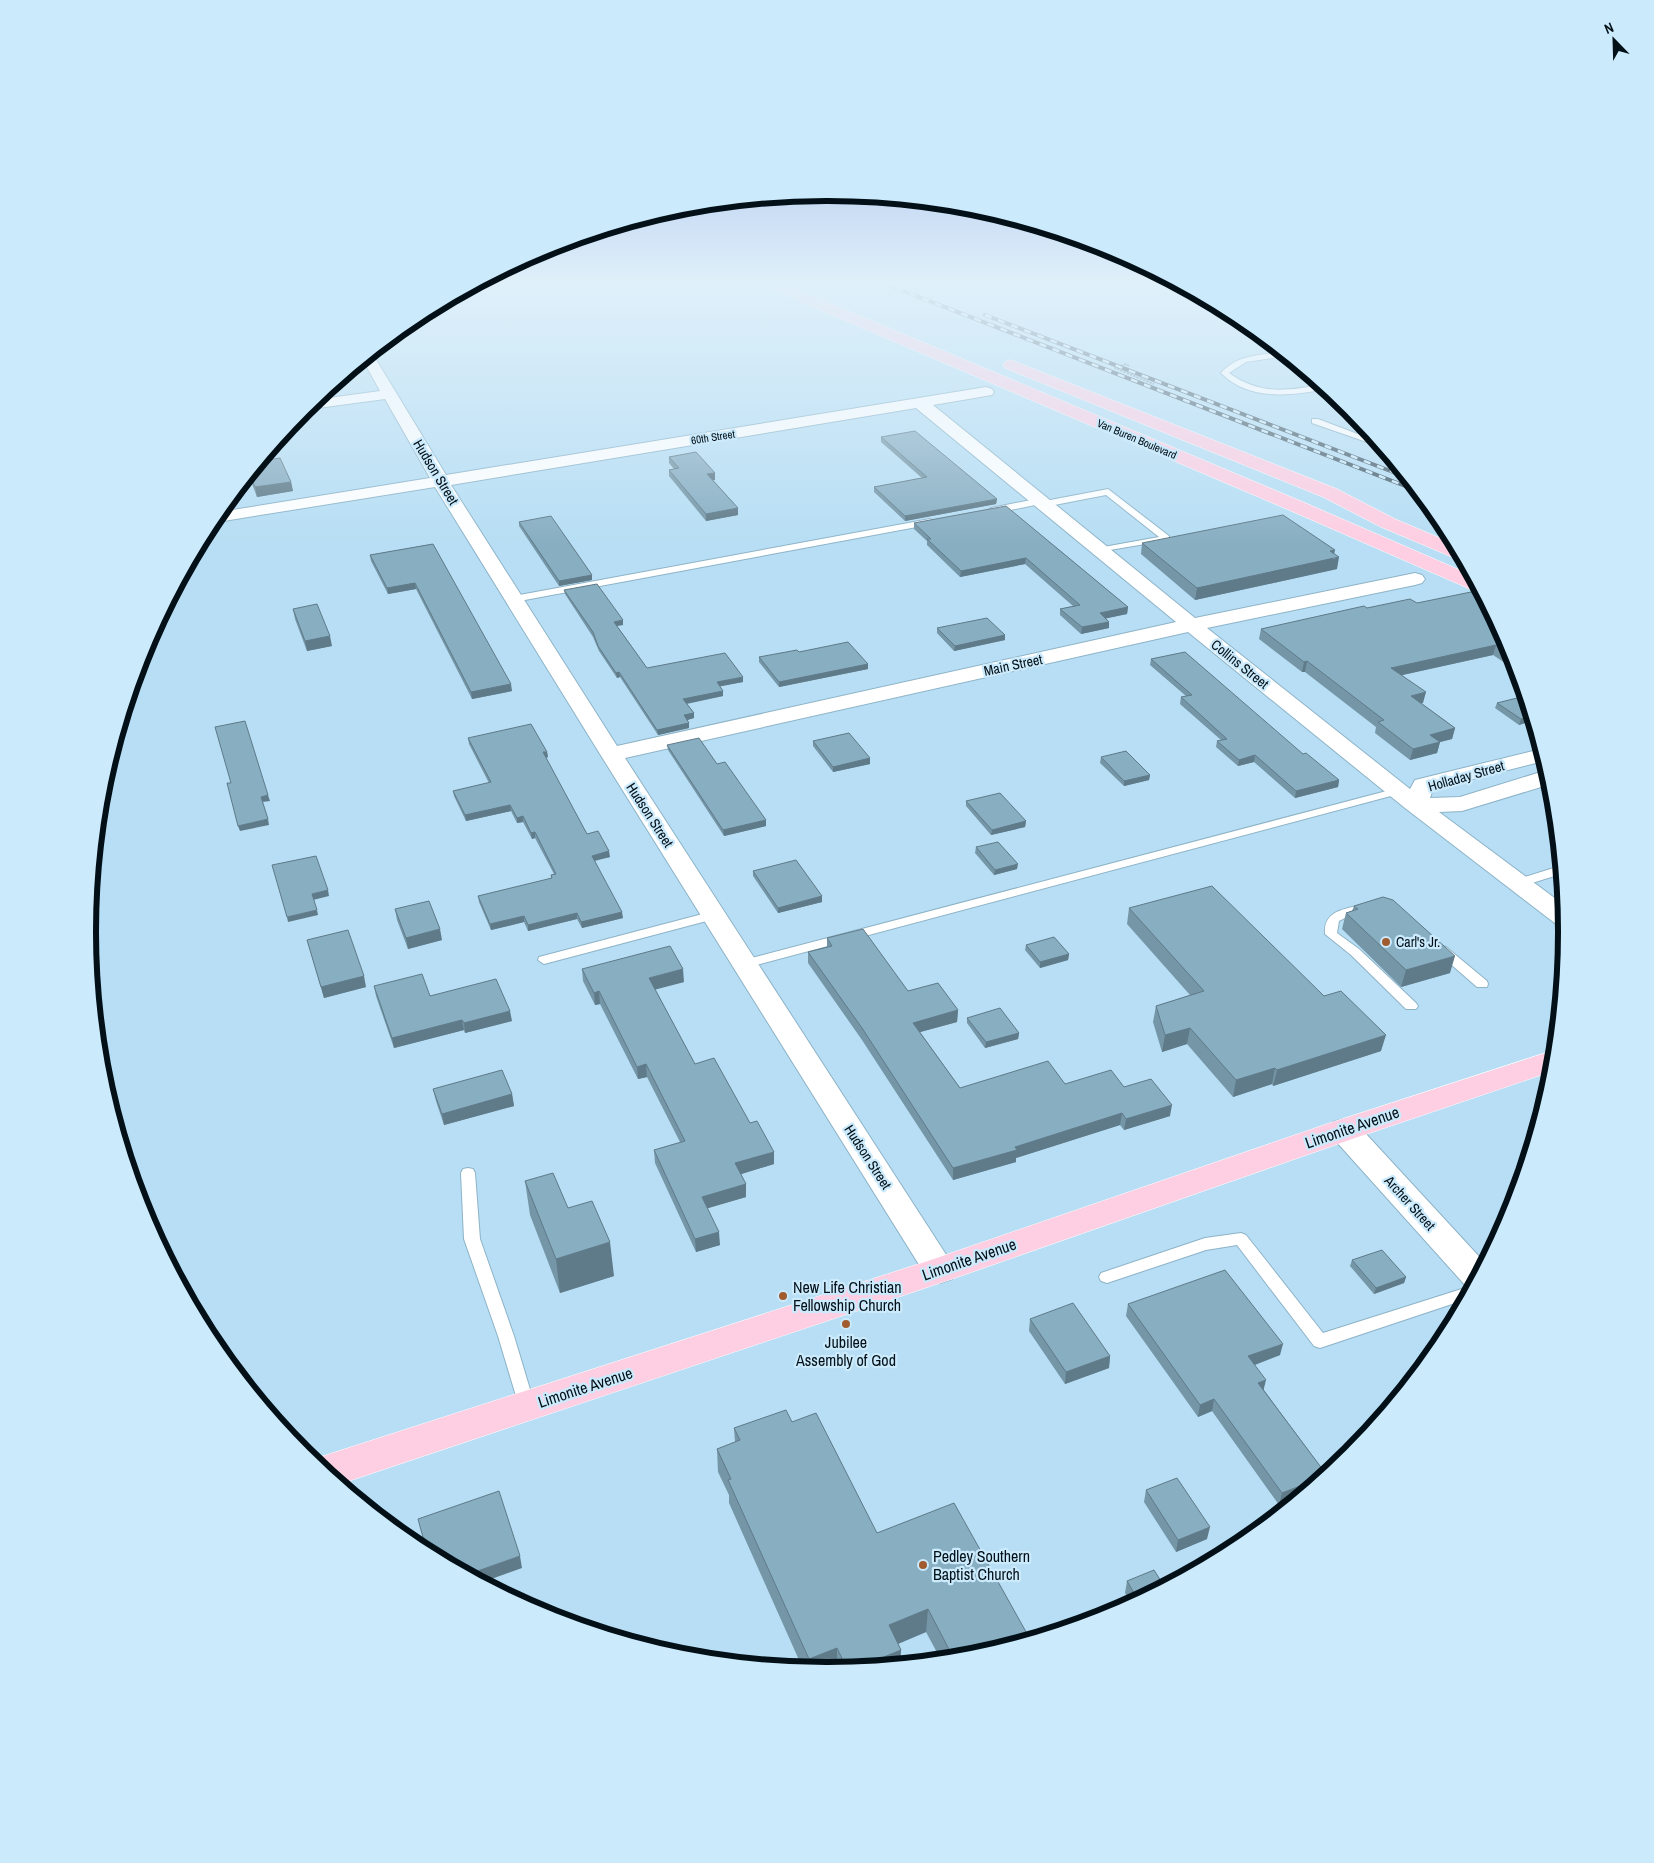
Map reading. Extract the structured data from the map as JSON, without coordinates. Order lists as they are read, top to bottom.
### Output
{
  "streets": {
    "main road": ["Van Buren Boulevard", "Limonite Avenue"],
    "street": [
      "60th Street",
      "Hudson Street",
      "Collins Street",
      "Main Street",
      "Holladay Street",
      "Archer Street"
    ]
  },
  "crossings": [
    ["60th Street", "Hudson Street"],
    ["60th Street", "Collins Street"],
    ["Hudson Street", "Main Street"],
    ["Hudson Street", "Limonite Avenue"],
    ["Collins Street", "Main Street"],
    ["Collins Street", "Holladay Street"],
    ["Limonite Avenue", "Archer Street"]
  ],
  "places": [
    "Carl's Jr.",
    "New Life Christian Fellowship Church",
    "Jubilee Assembly of God",
    "Pedley Southern Baptist Church"
  ],
  "north": "top left"
}
